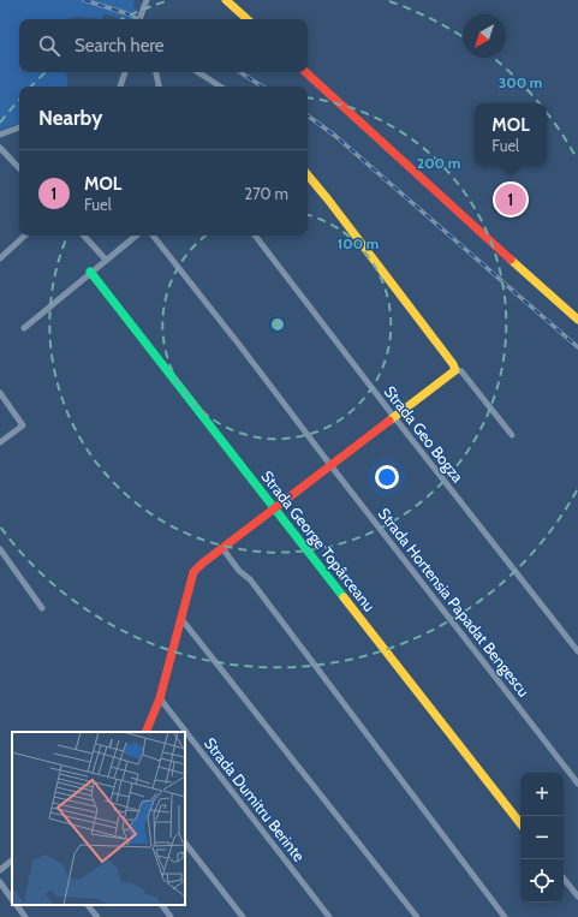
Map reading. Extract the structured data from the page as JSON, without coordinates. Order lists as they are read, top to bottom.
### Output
{
  "streets": {
    "main road": ["Strada George Topârceanu"],
    "street": ["Strada Geo Bogza", "Strada Hortensia Papadat Bengescu", "Strada Dumitru Berinte"]
  },
  "north": "bottom left",
  "page": {
    "search": "Search here",
    "heading": "Nearby",
    "popup": ["MOL", "Fuel"],
    "list": [
      {
        "mark": "1",
        "name": "MOL",
        "note": "Fuel",
        "value": "270 m"
      }
    ],
    "pins": "1",
    "map_buttons": ["+", "−"]
  },
  "rings": ["300 m", "200 m", "100 m"]
}
